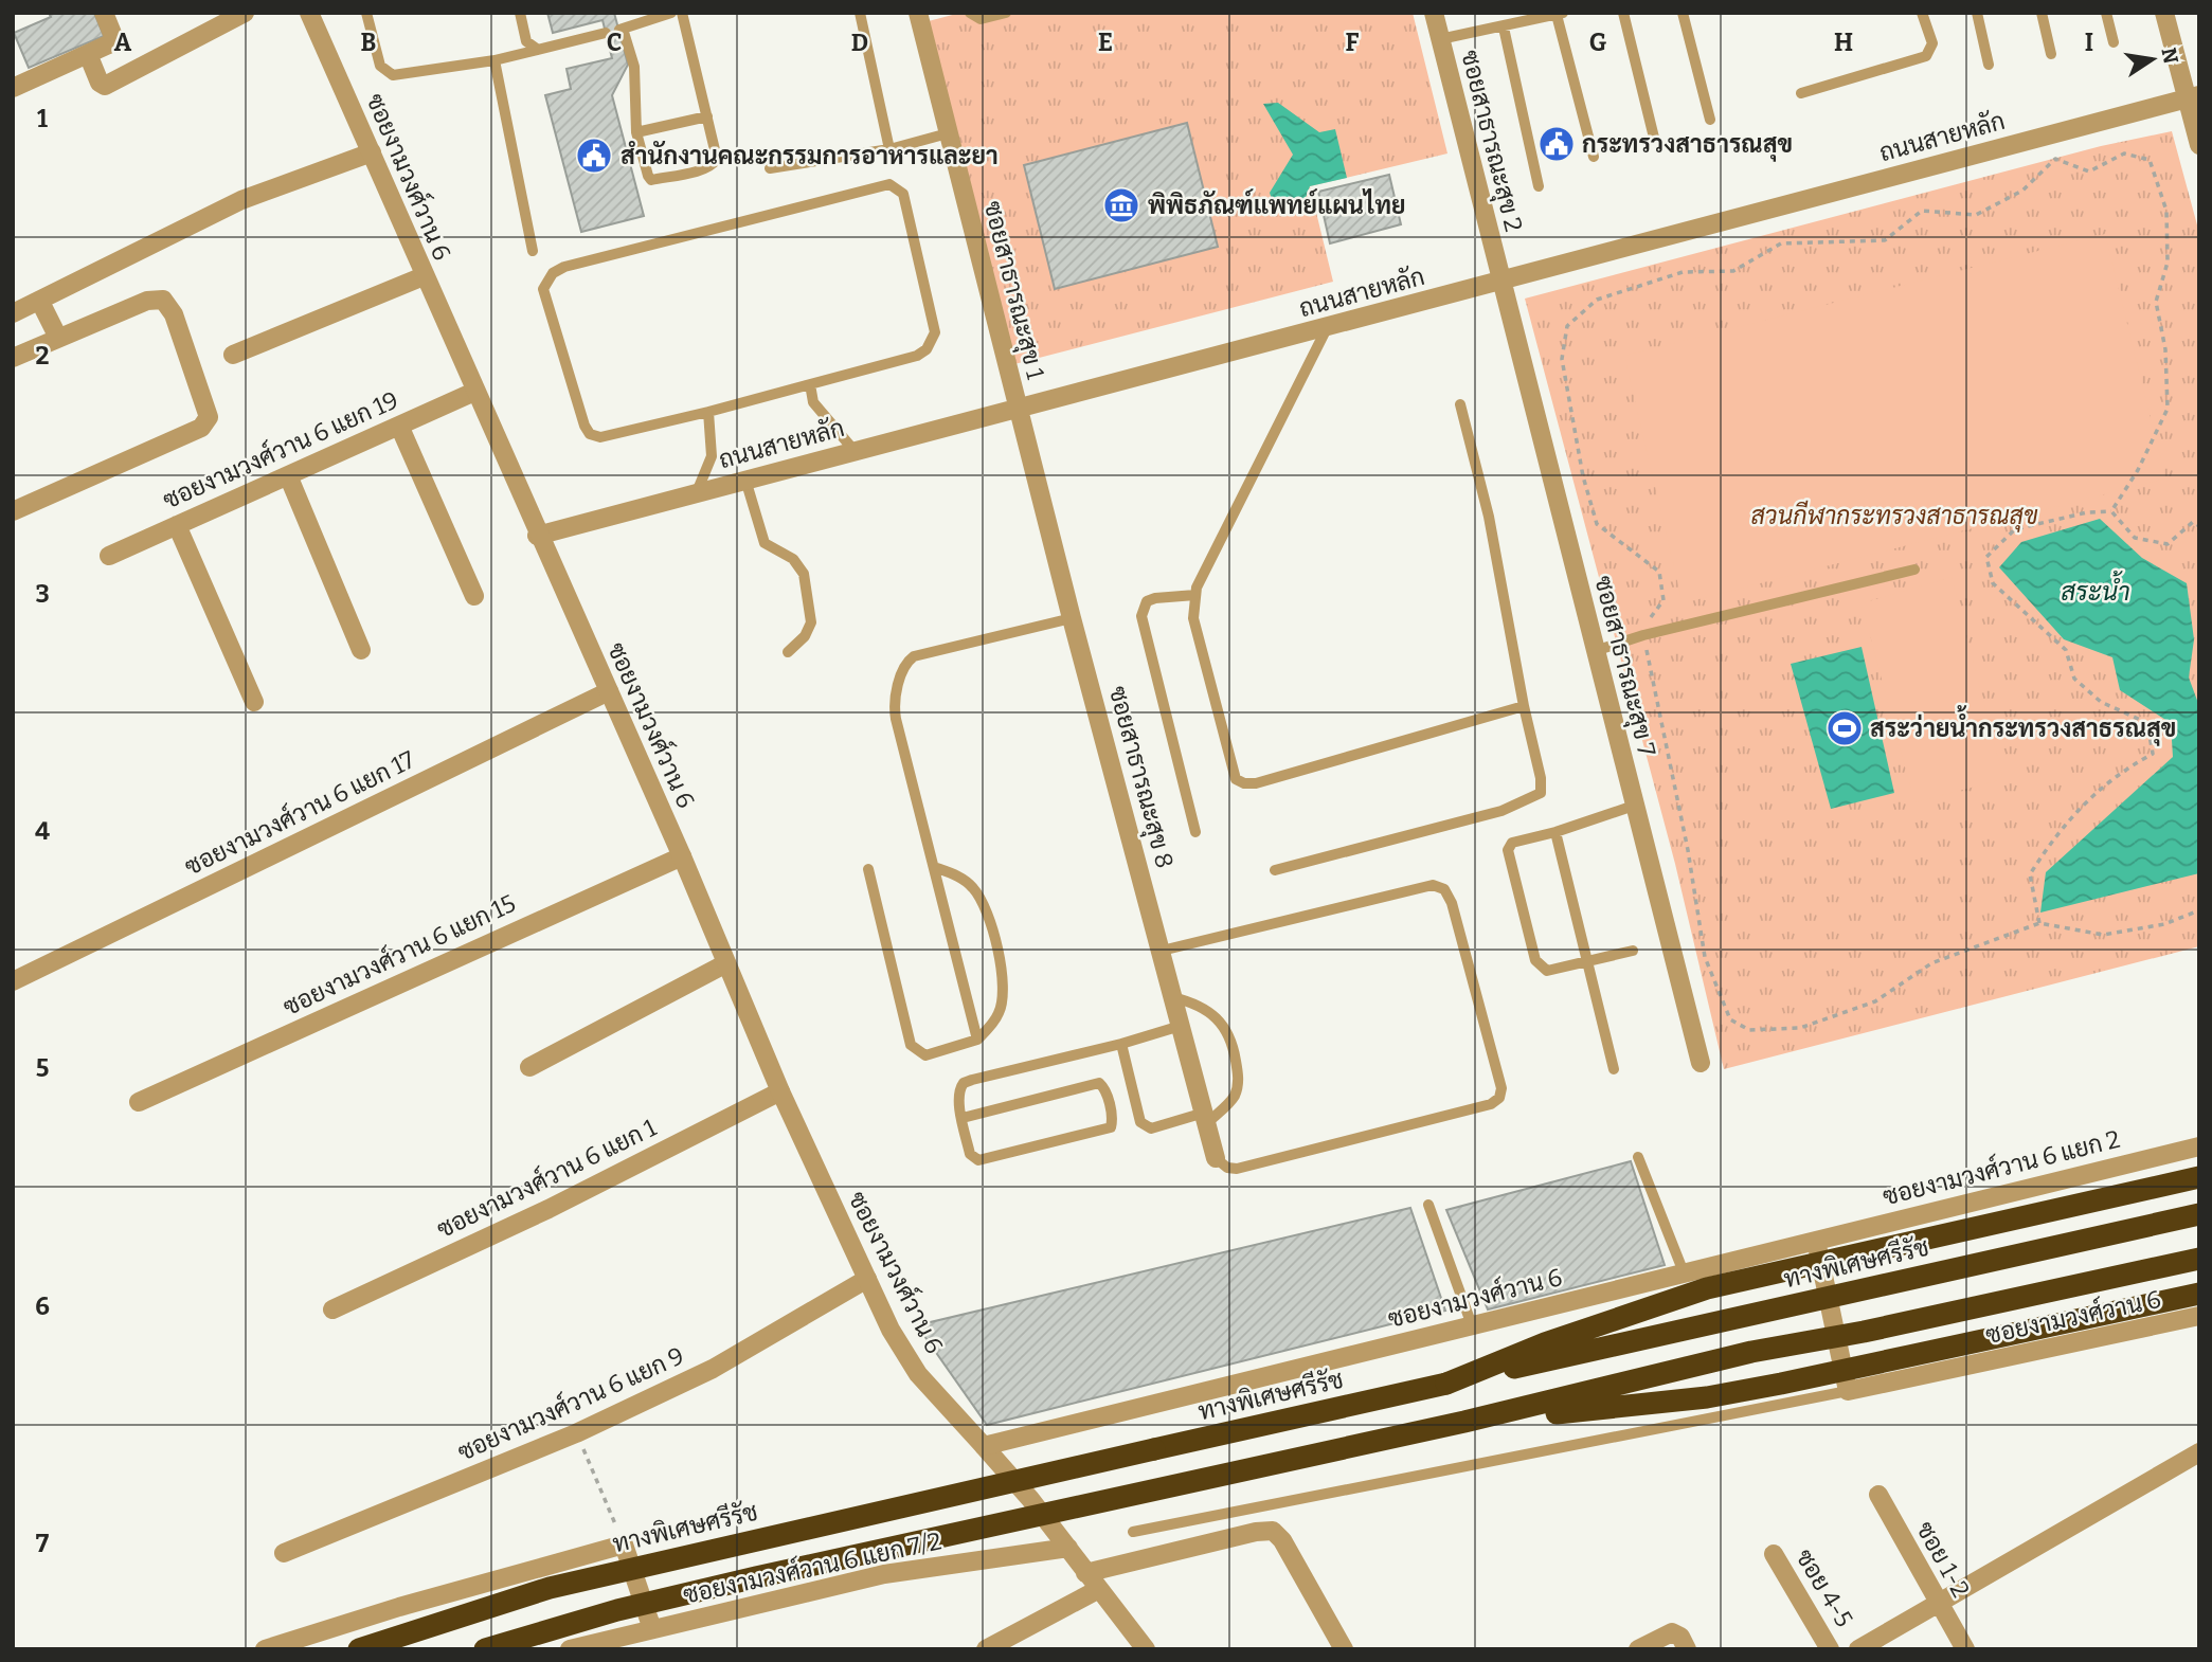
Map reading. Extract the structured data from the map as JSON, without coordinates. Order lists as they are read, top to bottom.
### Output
{
  "streets": {
    "highway": ["ทางพิเศษศรีรัช"],
    "street": [
      "ถนนสายหลัก",
      "ซอยสาธารณะสุข 2",
      "ซอยงามวงศ์วาน 6",
      "ซอยสาธารณะสุข 1",
      "ซอยงามวงศ์วาน 6 แยก 19",
      "ซอยสาธารณะสุข 7",
      "ซอยสาธารณะสุข 8",
      "ซอยงามวงศ์วาน 6 แยก 17",
      "ซอยงามวงศ์วาน 6 แยก 15",
      "ซอยงามวงศ์วาน 6 แยก 2",
      "ซอยงามวงศ์วาน 6 แยก 1",
      "ซอยงามวงศ์วาน 6 แยก 9",
      "ซอย 1-2",
      "ซอยงามวงศ์วาน 6 แยก 7/2",
      "ซอย 4-5"
    ]
  },
  "crossings": [
    ["ถนนสายหลัก", "ซอยสาธารณะสุข 2"],
    ["ถนนสายหลัก", "ซอยงามวงศ์วาน 6"],
    ["ถนนสายหลัก", "ซอยสาธารณะสุข 1"],
    ["ถนนสายหลัก", "ซอยสาธารณะสุข 7"],
    ["ถนนสายหลัก", "ซอยสาธารณะสุข 8"],
    ["ซอยสาธารณะสุข 2", "ซอยสาธารณะสุข 7"],
    ["ซอยงามวงศ์วาน 6", "ซอยงามวงศ์วาน 6 แยก 19"],
    ["ซอยงามวงศ์วาน 6", "ซอยงามวงศ์วาน 6 แยก 17"],
    ["ซอยงามวงศ์วาน 6", "ซอยงามวงศ์วาน 6 แยก 15"],
    ["ซอยงามวงศ์วาน 6", "ซอยงามวงศ์วาน 6 แยก 2"],
    ["ซอยงามวงศ์วาน 6", "ซอยงามวงศ์วาน 6 แยก 1"],
    ["ซอยงามวงศ์วาน 6", "ซอยงามวงศ์วาน 6 แยก 9"],
    ["ซอยสาธารณะสุข 1", "ซอยสาธารณะสุข 8"]
  ],
  "water": ["สระน้ำ"],
  "parks": ["สวนกีฬากระทรวงสาธารณสุข"],
  "places": {
    "public building": ["กระทรวงสาธารณสุข", "สำนักงานคณะกรรมการอาหารและยา"],
    "museum": ["พิพิธภัณฑ์แพทย์แผนไทย"],
    "sports": ["สระว่ายน้ำกระทรวงสาธรณสุข"]
  },
  "north": "right",
  "grid": {
    "columns": [
      "A",
      "B",
      "C",
      "D",
      "E",
      "F",
      "G",
      "H",
      "I"
    ],
    "rows": [
      "1",
      "2",
      "3",
      "4",
      "5",
      "6",
      "7"
    ]
  }
}
